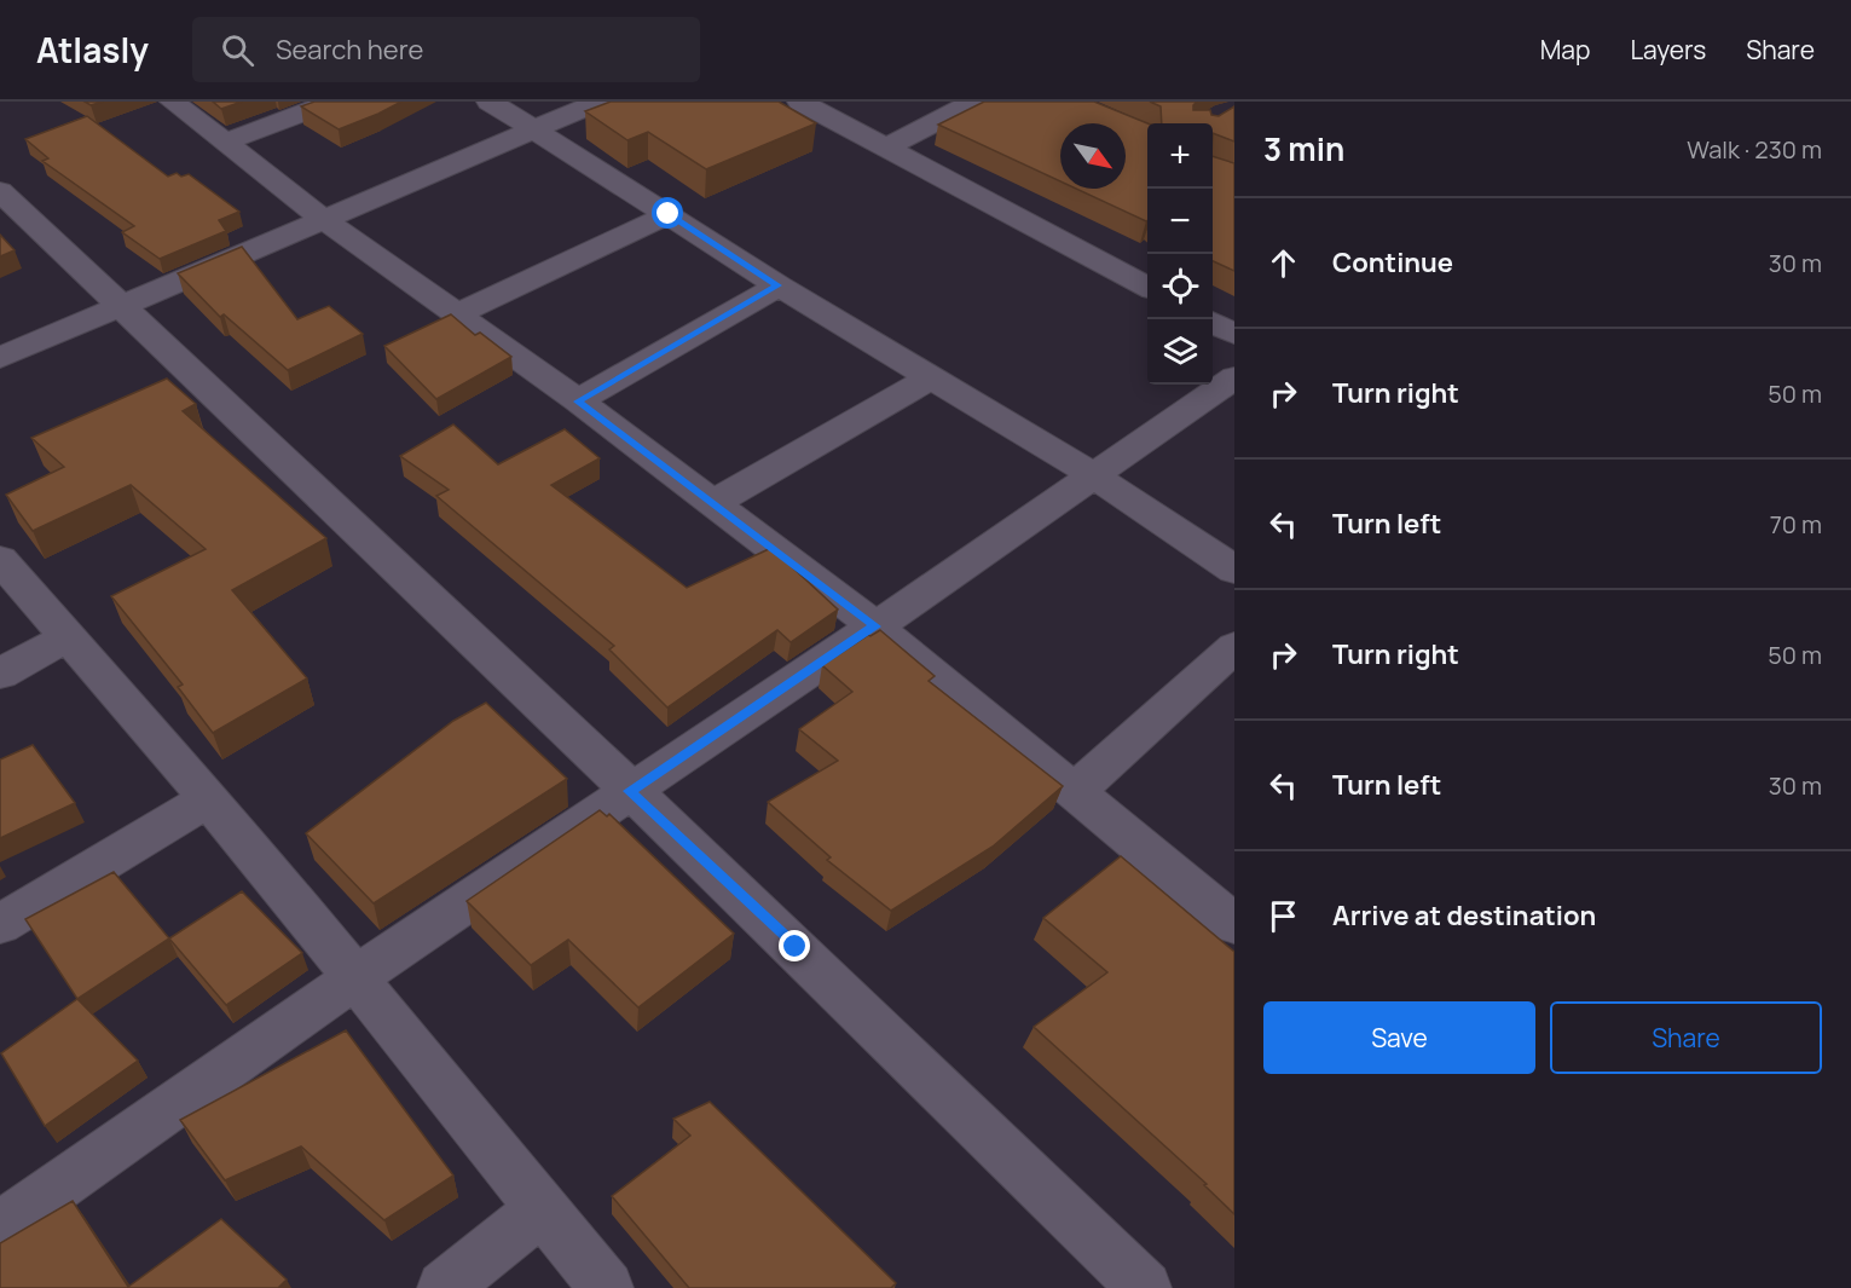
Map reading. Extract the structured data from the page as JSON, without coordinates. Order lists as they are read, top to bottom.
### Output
{
  "north": "bottom right",
  "page": {
    "header": "Atlasly",
    "search": "Search here",
    "nav": ["Map", "Layers", "Share"],
    "heading": ["3 min", "Walk · 230 m"],
    "map_buttons": ["+", "−"],
    "list": [
      ["Continue", "30 m"],
      ["Turn right", "50 m"],
      ["Turn left", "70 m"],
      ["Turn right", "50 m"],
      ["Turn left", "30 m"],
      "Arrive at destination"
    ],
    "buttons": ["Save", "Share"]
  }
}
